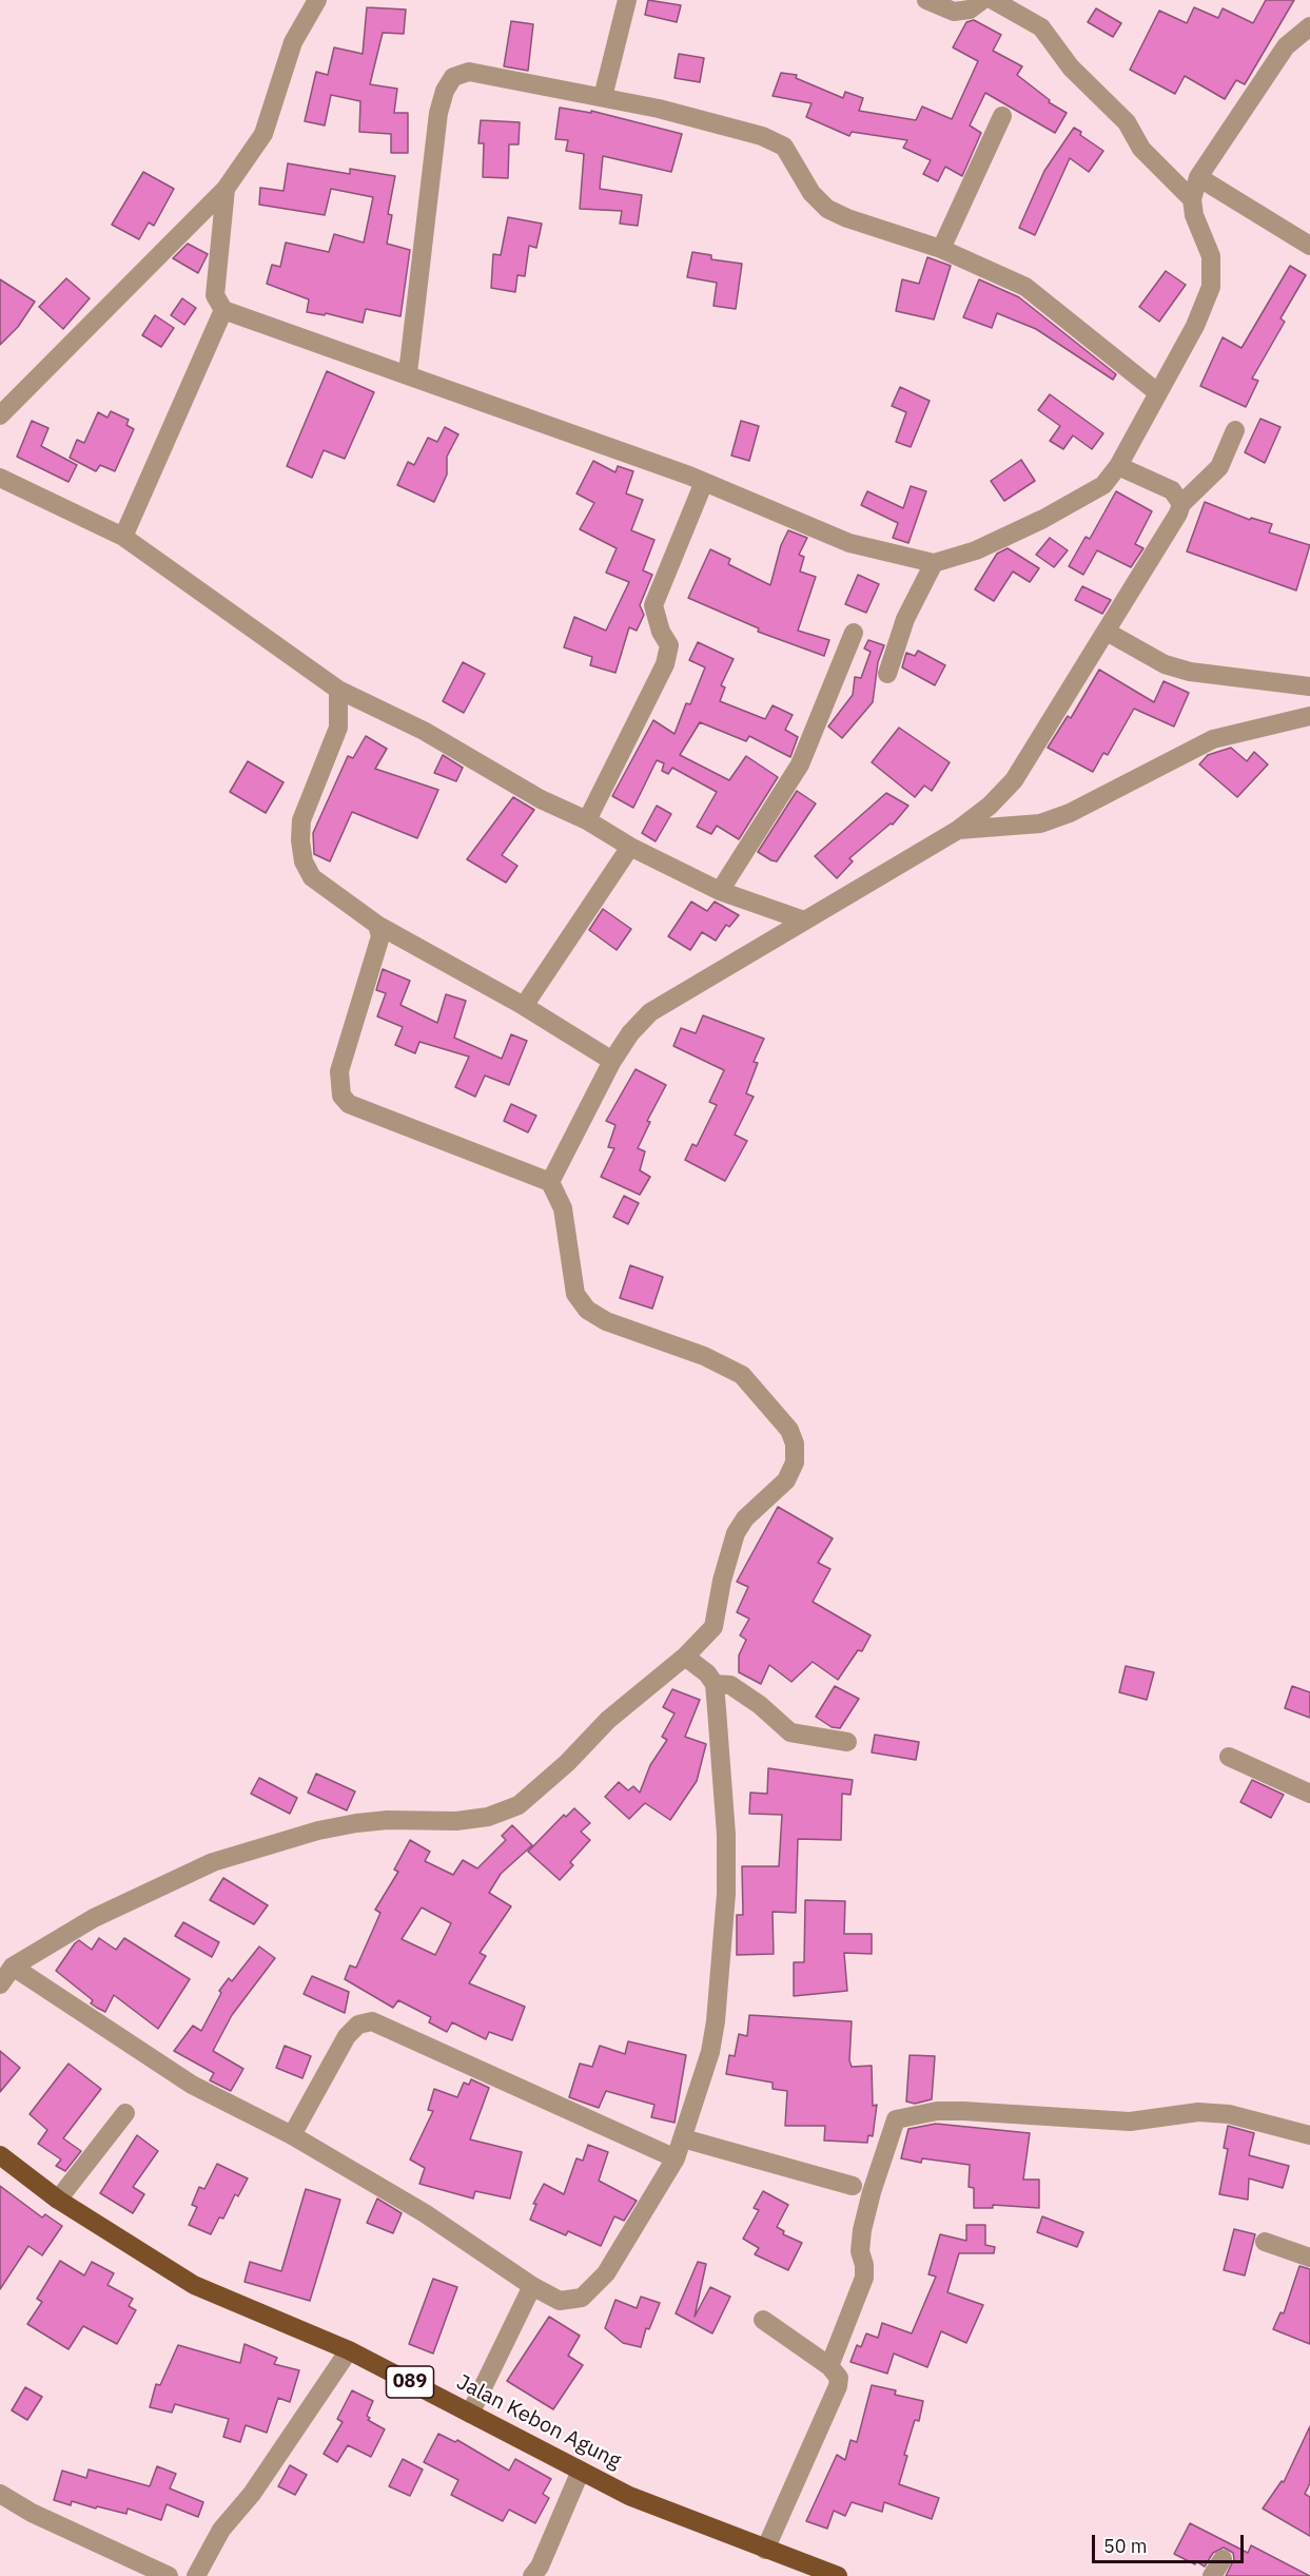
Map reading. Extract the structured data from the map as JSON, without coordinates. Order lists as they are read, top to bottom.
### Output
{
  "streets": {
    "main road": ["089", "Jalan Kebon Agung"]
  },
  "scale_bar": "50 m"
}
